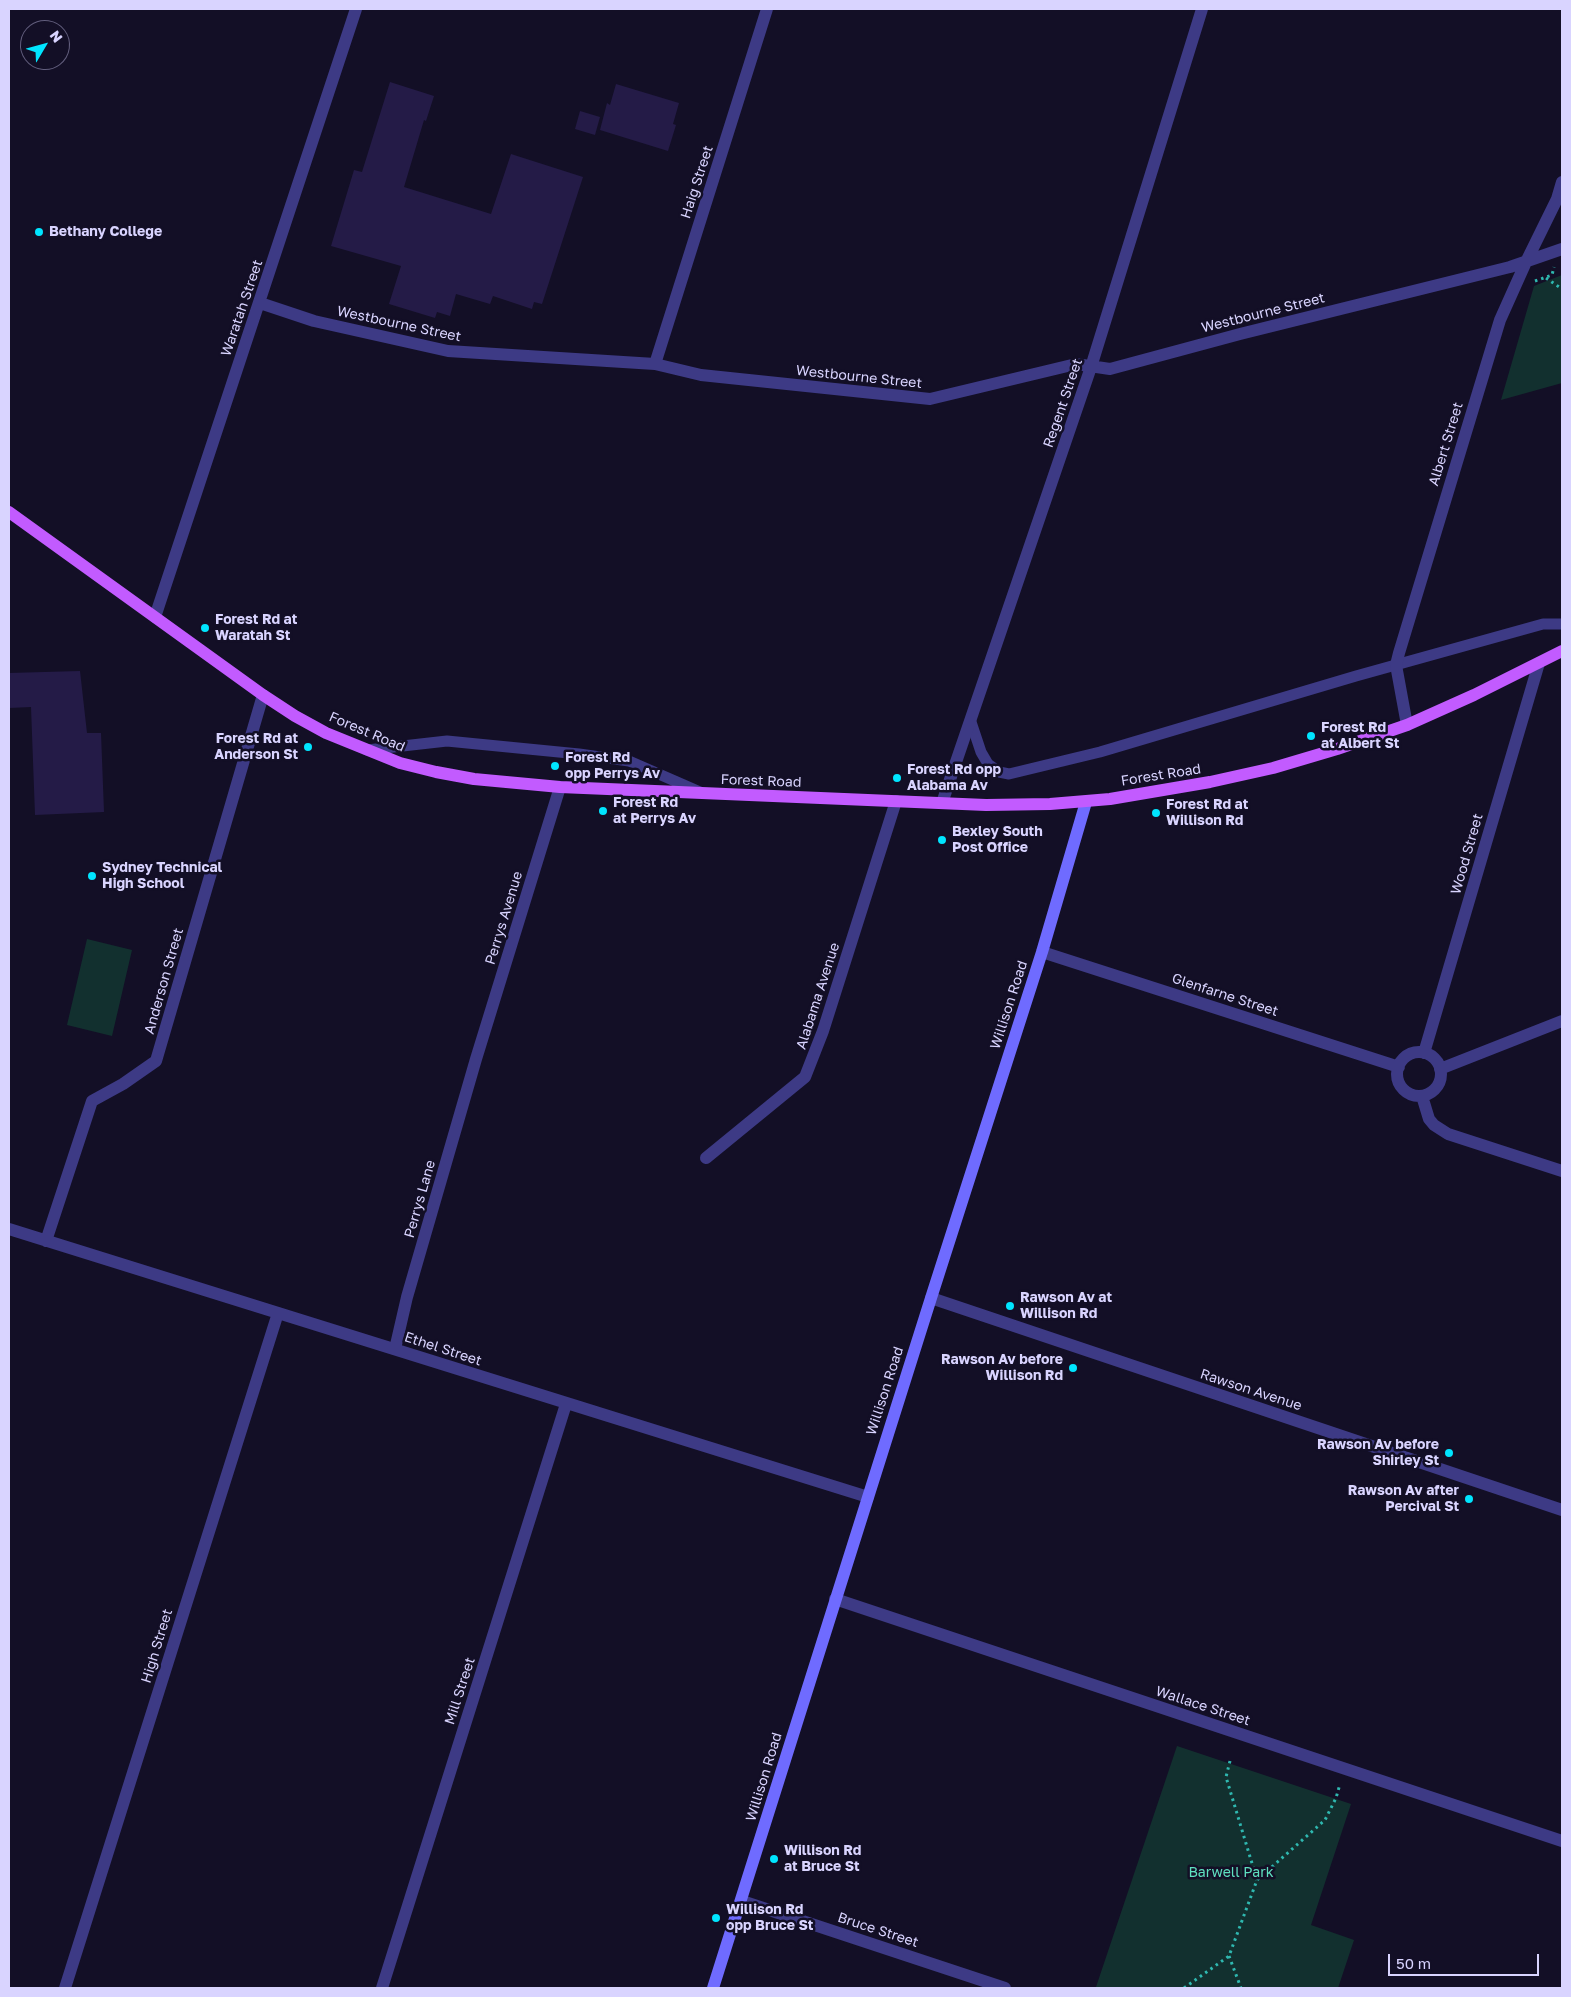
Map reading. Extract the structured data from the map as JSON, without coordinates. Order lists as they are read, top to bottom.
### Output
{
  "streets": {
    "main road": ["Forest Road", "Willison Road"],
    "street": [
      "Haig Street",
      "Waratah Street",
      "Westbourne Street",
      "Regent Street",
      "Albert Street",
      "Wood Street",
      "Perrys Avenue",
      "Anderson Street",
      "Glenfarne Street",
      "Alabama Avenue",
      "Perrys Lane",
      "Ethel Street",
      "Rawson Avenue",
      "High Street",
      "Mill Street",
      "Wallace Street",
      "Bruce Street"
    ]
  },
  "crossings": [
    ["Haig Street", "Westbourne Street"],
    ["Waratah Street", "Westbourne Street"],
    ["Waratah Street", "Forest Road"],
    ["Westbourne Street", "Regent Street"],
    ["Westbourne Street", "Albert Street"],
    ["Regent Street", "Forest Road"],
    ["Albert Street", "Forest Road"],
    ["Forest Road", "Wood Street"],
    ["Forest Road", "Perrys Avenue"],
    ["Forest Road", "Anderson Street"],
    ["Forest Road", "Alabama Avenue"],
    ["Forest Road", "Willison Road"],
    ["Wood Street", "Glenfarne Street"],
    ["Perrys Avenue", "Perrys Lane"],
    ["Anderson Street", "Ethel Street"],
    ["Glenfarne Street", "Willison Road"],
    ["Willison Road", "Ethel Street"],
    ["Willison Road", "Rawson Avenue"],
    ["Willison Road", "Wallace Street"],
    ["Willison Road", "Bruce Street"],
    ["Perrys Lane", "Ethel Street"],
    ["Ethel Street", "High Street"],
    ["Ethel Street", "Mill Street"]
  ],
  "parks": ["Barwell Park"],
  "places": [
    "Bethany College",
    "Forest Rd at Waratah St",
    "Forest Rd at Albert St",
    "Forest Rd at Anderson St",
    "Forest Rd opp Perrys Av",
    "Forest Rd opp Alabama Av",
    "Forest Rd at Perrys Av",
    "Forest Rd at Willison Rd",
    "Bexley South Post Office",
    "Sydney Technical High School",
    "Rawson Av at Willison Rd",
    "Rawson Av before Willison Rd",
    "Rawson Av before Shirley St",
    "Rawson Av after Percival St",
    "Willison Rd at Bruce St",
    "Willison Rd opp Bruce St"
  ],
  "scale_bar": "50 m",
  "north": "top right"
}
